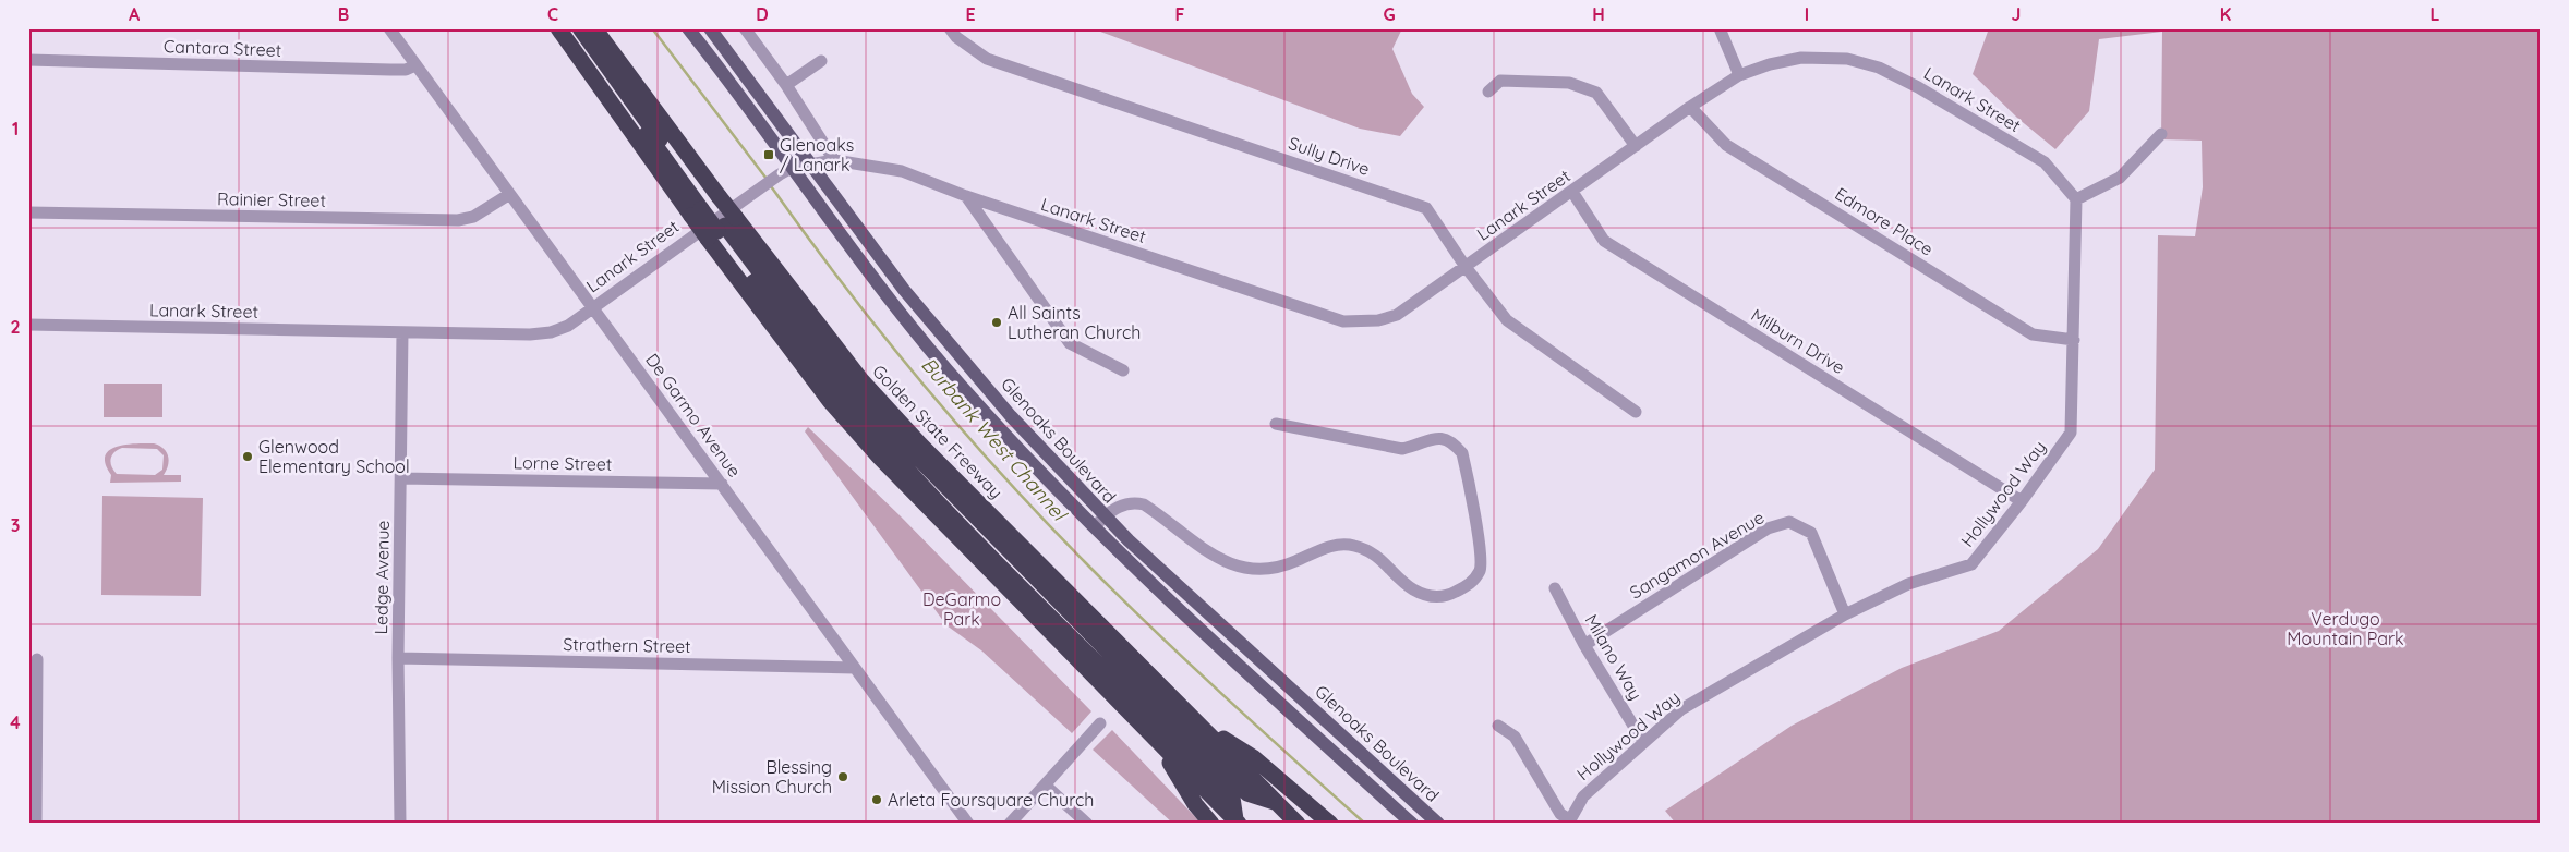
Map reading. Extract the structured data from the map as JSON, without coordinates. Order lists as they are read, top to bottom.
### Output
{
  "streets": {
    "highway": ["Golden State Freeway"],
    "main road": ["Glenoaks Boulevard"],
    "street": [
      "Cantara Street",
      "Lanark Street",
      "Sully Drive",
      "Rainier Street",
      "Edmore Place",
      "Milburn Drive",
      "De Garmo Avenue",
      "Lorne Street",
      "Hollywood Way",
      "Sangamon Avenue",
      "Ledge Avenue",
      "Strathern Street",
      "Milano Way"
    ]
  },
  "crossings": [
    ["Cantara Street", "De Garmo Avenue"],
    ["Lanark Street", "Sully Drive"],
    ["Lanark Street", "Edmore Place"],
    ["Lanark Street", "Milburn Drive"],
    ["Lanark Street", "De Garmo Avenue"],
    ["Lanark Street", "Glenoaks Boulevard"],
    ["Lanark Street", "Hollywood Way"],
    ["Lanark Street", "Ledge Avenue"],
    ["Rainier Street", "De Garmo Avenue"],
    ["Edmore Place", "Hollywood Way"],
    ["Milburn Drive", "Hollywood Way"],
    ["De Garmo Avenue", "Lorne Street"],
    ["De Garmo Avenue", "Strathern Street"],
    ["Lorne Street", "Ledge Avenue"],
    ["Hollywood Way", "Sangamon Avenue"],
    ["Hollywood Way", "Milano Way"],
    ["Sangamon Avenue", "Milano Way"],
    ["Ledge Avenue", "Strathern Street"]
  ],
  "water": ["Burbank West Channel"],
  "parks": ["DeGarmo Park", "Verdugo Mountain Park"],
  "places": {
    "transit": ["Glenoaks / Lanark"],
    "other": [
      "All Saints Lutheran Church",
      "Glenwood Elementary School",
      "Blessing Mission Church",
      "Arleta Foursquare Church"
    ]
  },
  "grid": {
    "columns": [
      "A",
      "B",
      "C",
      "D",
      "E",
      "F",
      "G",
      "H",
      "I",
      "J",
      "K",
      "L"
    ],
    "rows": [
      "1",
      "2",
      "3",
      "4"
    ]
  }
}
